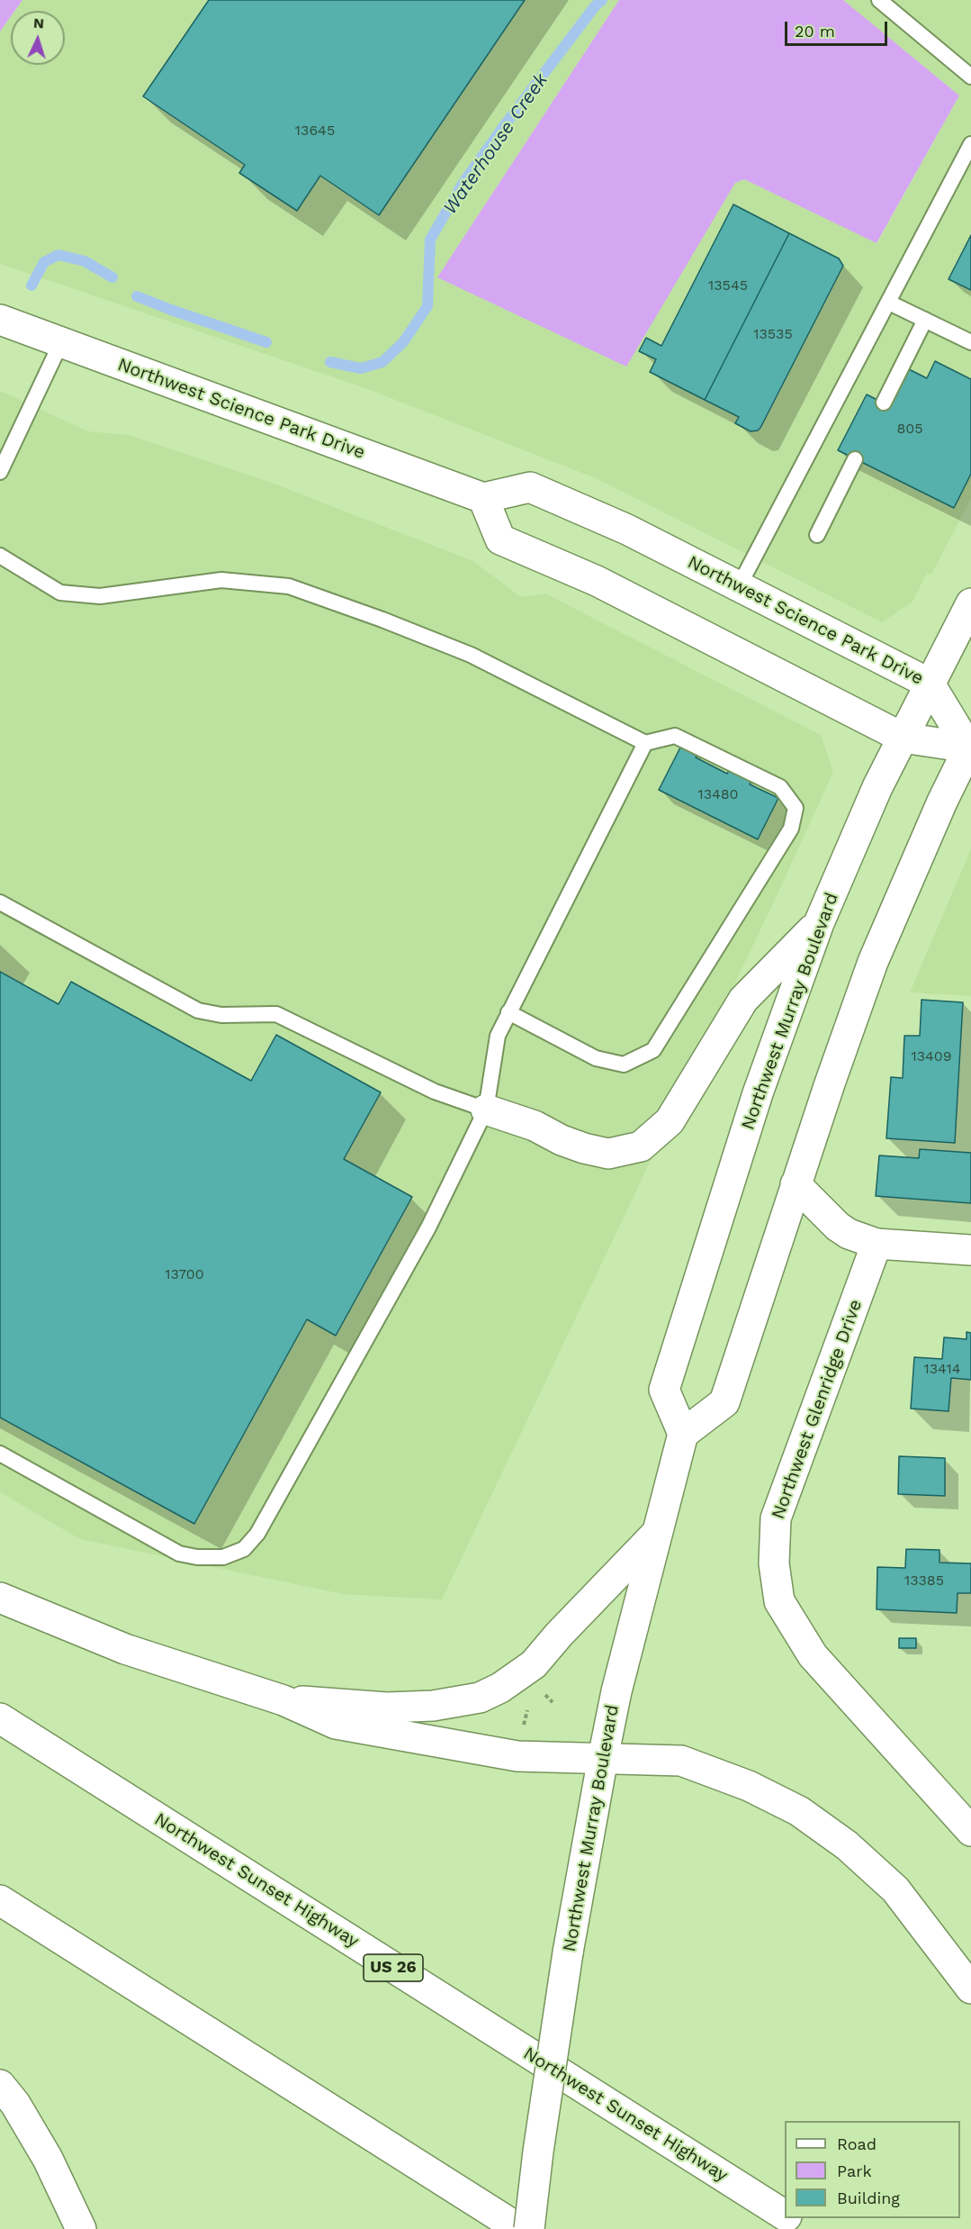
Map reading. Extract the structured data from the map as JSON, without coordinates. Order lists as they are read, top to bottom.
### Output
{
  "streets": {
    "main road": [
      "Northwest Science Park Drive",
      "Northwest Murray Boulevard",
      "Northwest Glenridge Drive",
      "Northwest Sunset Highway",
      "US 26"
    ]
  },
  "crossings": [
    ["Northwest Science Park Drive", "Northwest Murray Boulevard"]
  ],
  "water": ["Waterhouse Creek"],
  "house_numbers": [
    "13645",
    "13545",
    "13535",
    "805",
    "13480",
    "13409",
    "13700",
    "13414",
    "13385"
  ],
  "legend": ["Road", "Park", "Building"],
  "scale_bar": "20 m",
  "north": "top"
}
